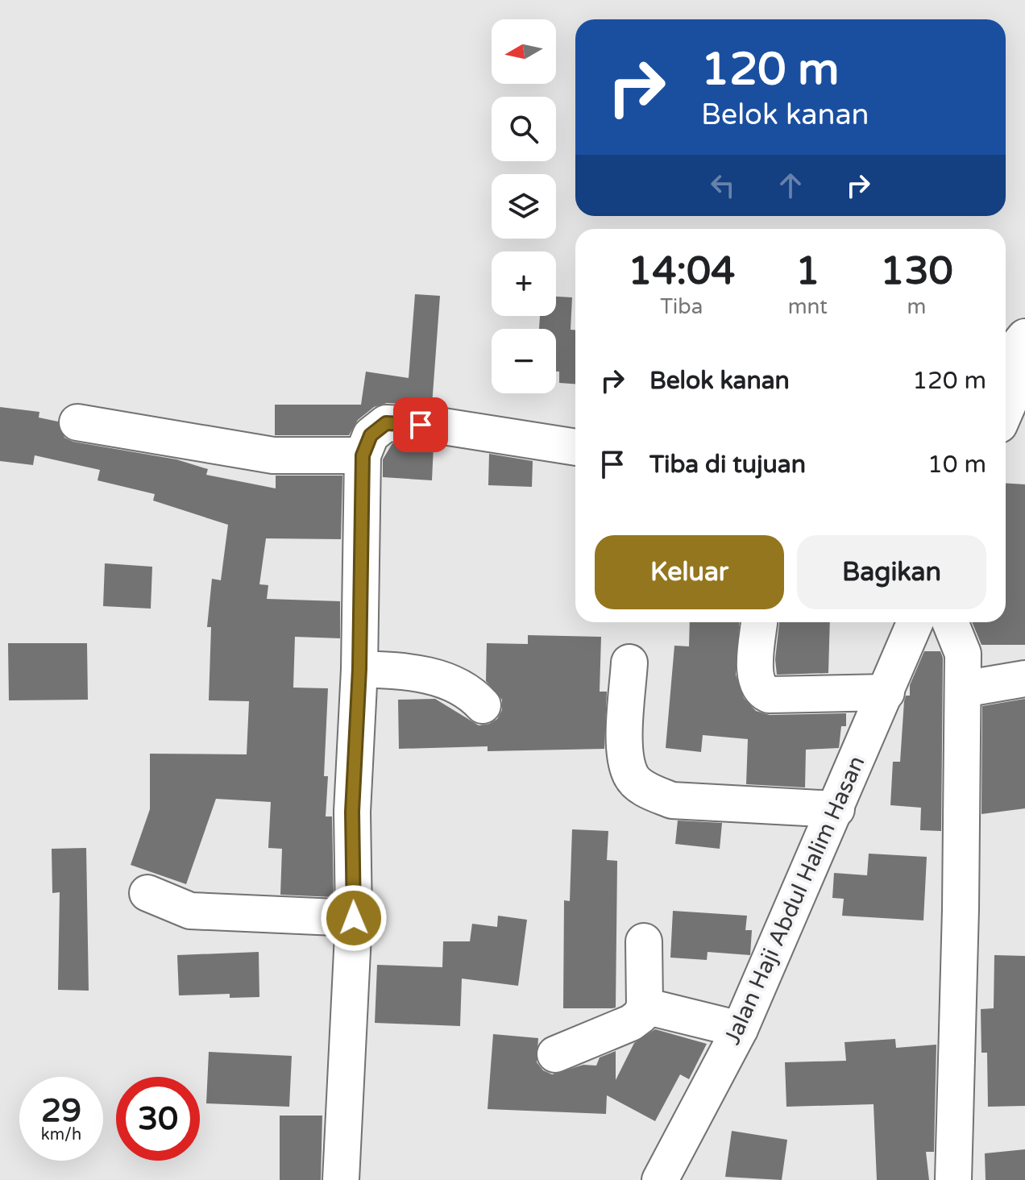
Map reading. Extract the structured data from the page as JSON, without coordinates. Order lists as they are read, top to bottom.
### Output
{
  "streets": {
    "street": ["Jalan Haji Abdul Halim Hasan"]
  },
  "north": "left",
  "page": {
    "map_buttons": ["+", "−"],
    "turn": ["120 m", "Belok kanan"],
    "eta": [
      "14:04",
      "Tiba",
      "1",
      "mnt",
      "130",
      "m"
    ],
    "list": [
      {
        "name": "Belok kanan",
        "value": "120 m"
      },
      {
        "name": "Tiba di tujuan",
        "value": "10 m"
      }
    ],
    "buttons": ["Keluar", "Bagikan"],
    "speed": "29 km/h",
    "limit": "30"
  }
}
